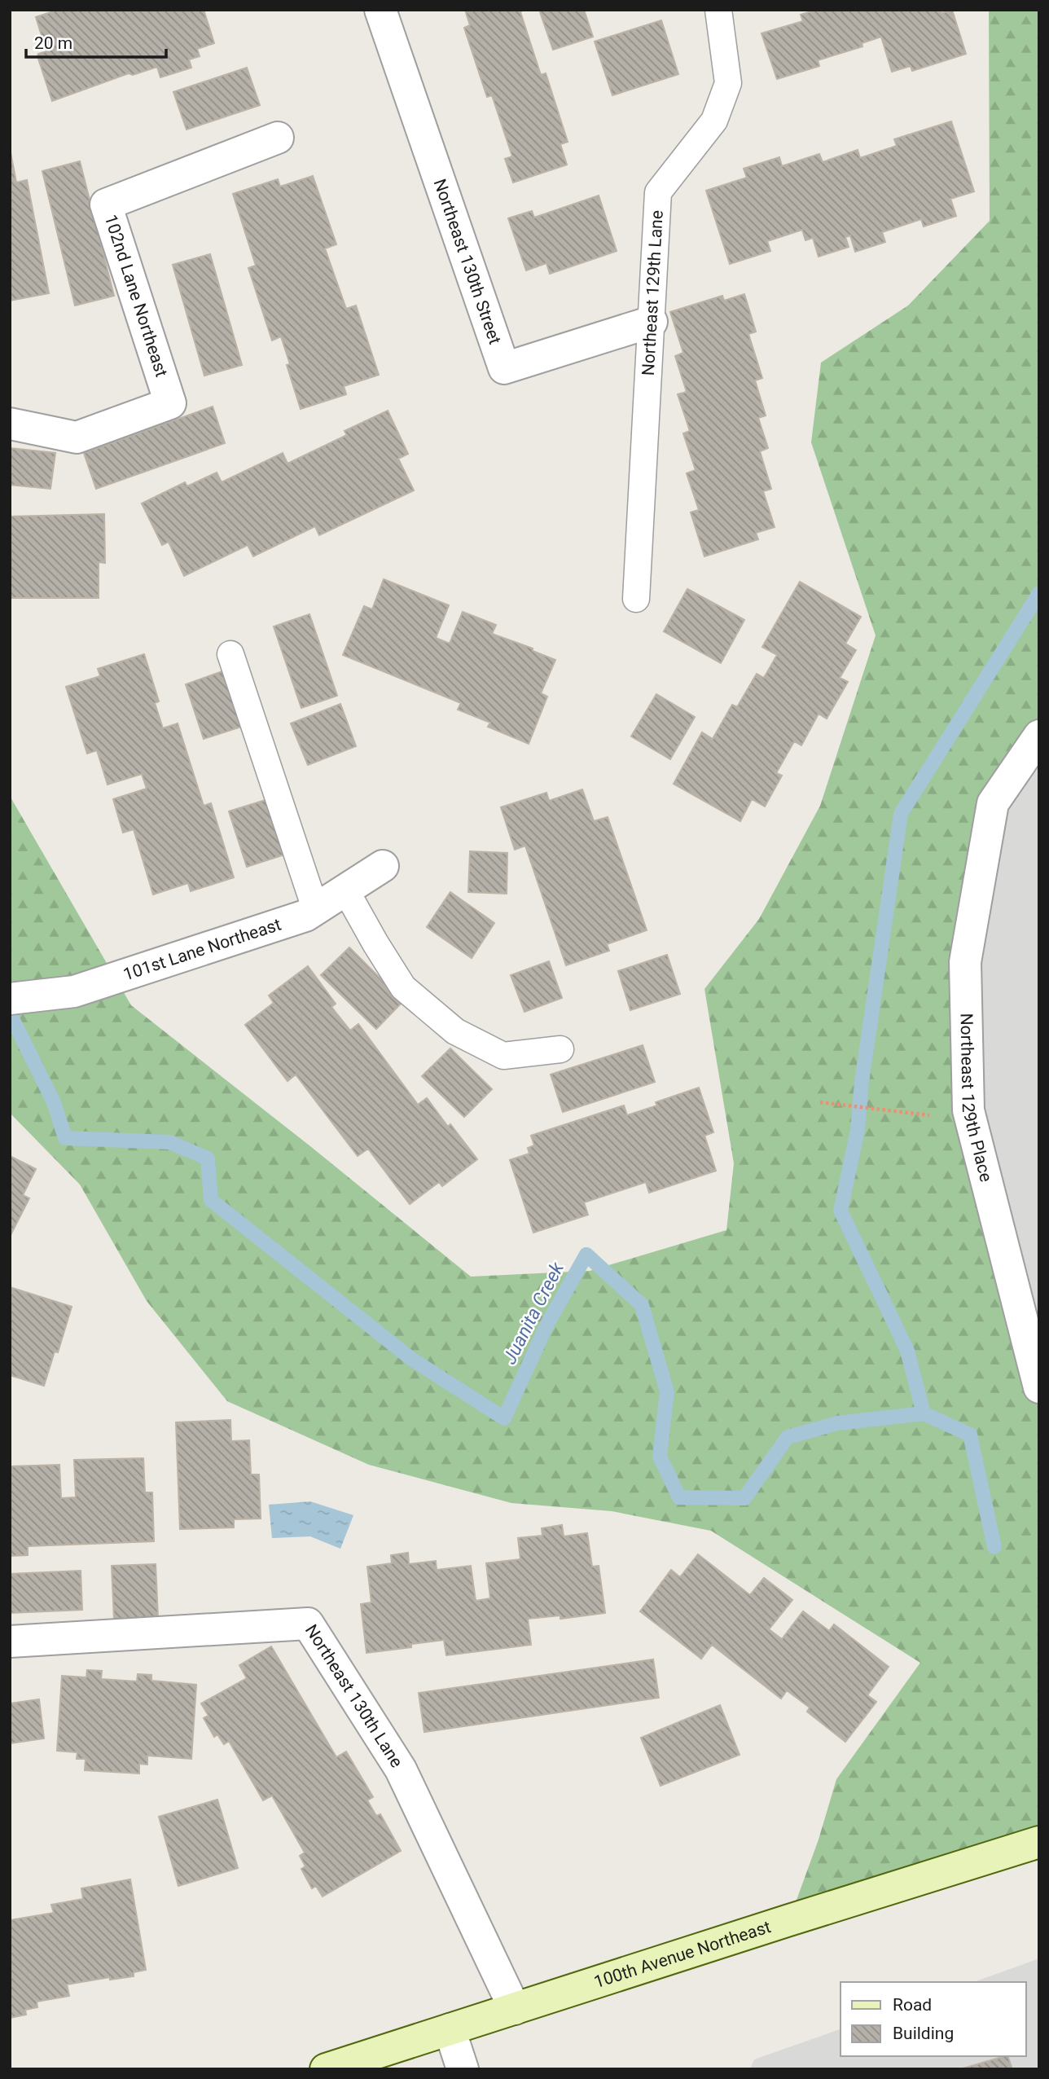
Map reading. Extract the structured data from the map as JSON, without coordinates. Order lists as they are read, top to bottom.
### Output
{
  "streets": {
    "main road": ["100th Avenue Northeast"],
    "street": [
      "Northeast 130th Street",
      "102nd Lane Northeast",
      "101st Lane Northeast",
      "Northeast 129th Place",
      "Northeast 130th Lane"
    ],
    "lane": ["Northeast 129th Lane"]
  },
  "crossings": [
    ["Northeast 130th Street", "Northeast 129th Lane"],
    ["Northeast 130th Lane", "100th Avenue Northeast"]
  ],
  "water": ["Juanita Creek"],
  "legend": ["Road", "Building"],
  "scale_bar": "20 m"
}
